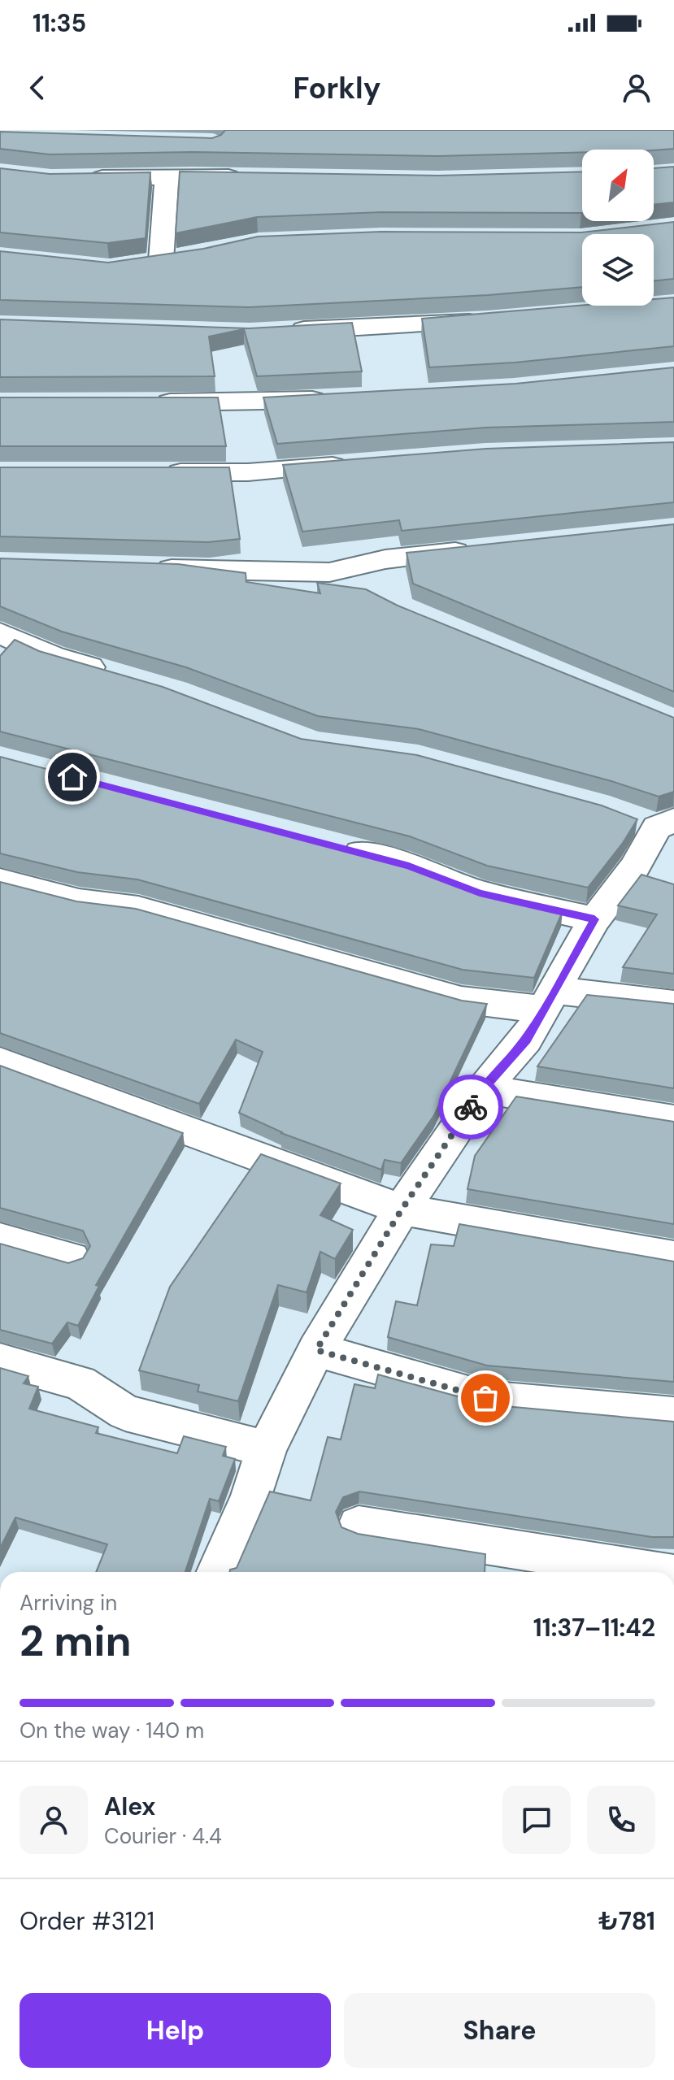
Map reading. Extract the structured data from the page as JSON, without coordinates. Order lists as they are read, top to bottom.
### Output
{
  "north": "top right",
  "page": {
    "status": "11:35",
    "header": "Forkly",
    "heading": ["2 min", "Arriving in", "11:37–11:42"],
    "panel": [
      "Alex",
      "Courier · 4.4",
      "Order #3121",
      "₺781"
    ],
    "bar": "On the way · 140 m",
    "buttons": ["Help", "Share"]
  }
}
